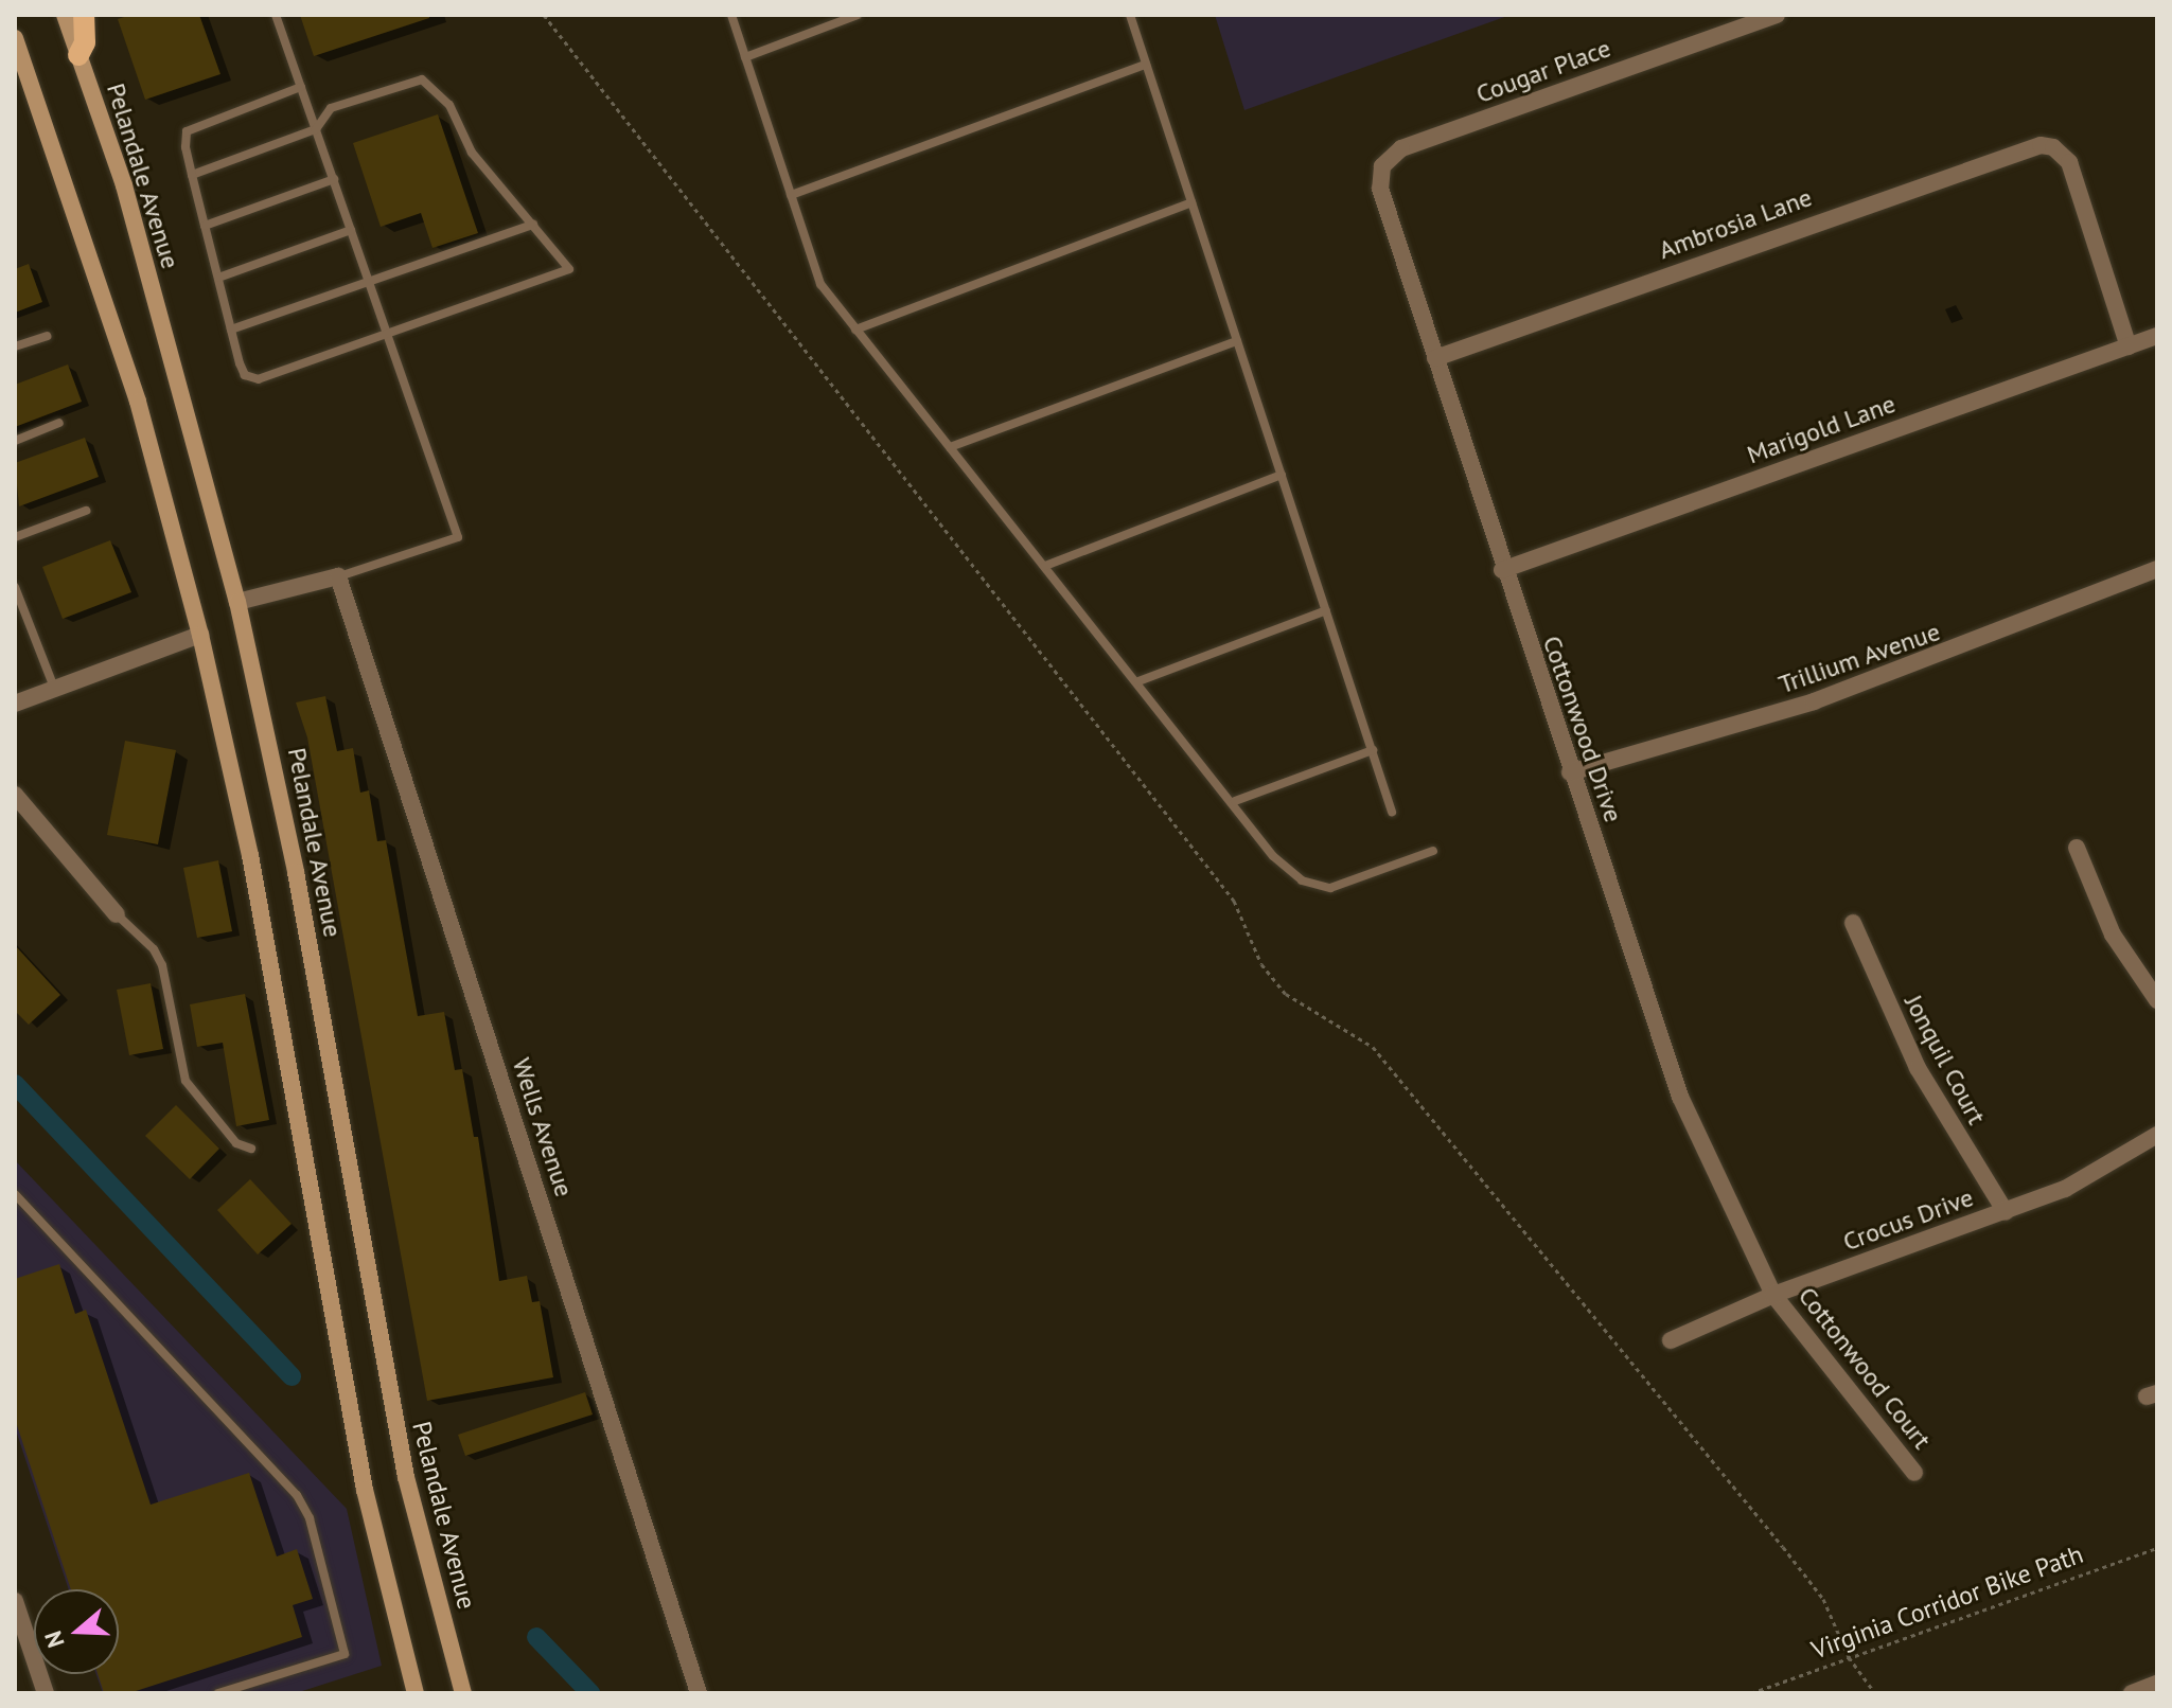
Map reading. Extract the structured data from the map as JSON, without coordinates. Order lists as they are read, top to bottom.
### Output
{
  "streets": {
    "main road": ["Pelandale Avenue"],
    "street": [
      "Cougar Place",
      "Ambrosia Lane",
      "Marigold Lane",
      "Trillium Avenue",
      "Cottonwood Drive",
      "Jonquil Court",
      "Wells Avenue",
      "Crocus Drive",
      "Cottonwood Court"
    ],
    "path": ["Virginia Corridor Bike Path"]
  },
  "crossings": [
    ["Cougar Place", "Cottonwood Drive"],
    ["Ambrosia Lane", "Marigold Lane"],
    ["Ambrosia Lane", "Cottonwood Drive"],
    ["Marigold Lane", "Cottonwood Drive"],
    ["Trillium Avenue", "Cottonwood Drive"],
    ["Cottonwood Drive", "Crocus Drive"],
    ["Cottonwood Drive", "Cottonwood Court"],
    ["Jonquil Court", "Crocus Drive"],
    ["Crocus Drive", "Cottonwood Court"]
  ],
  "north": "left"
}
